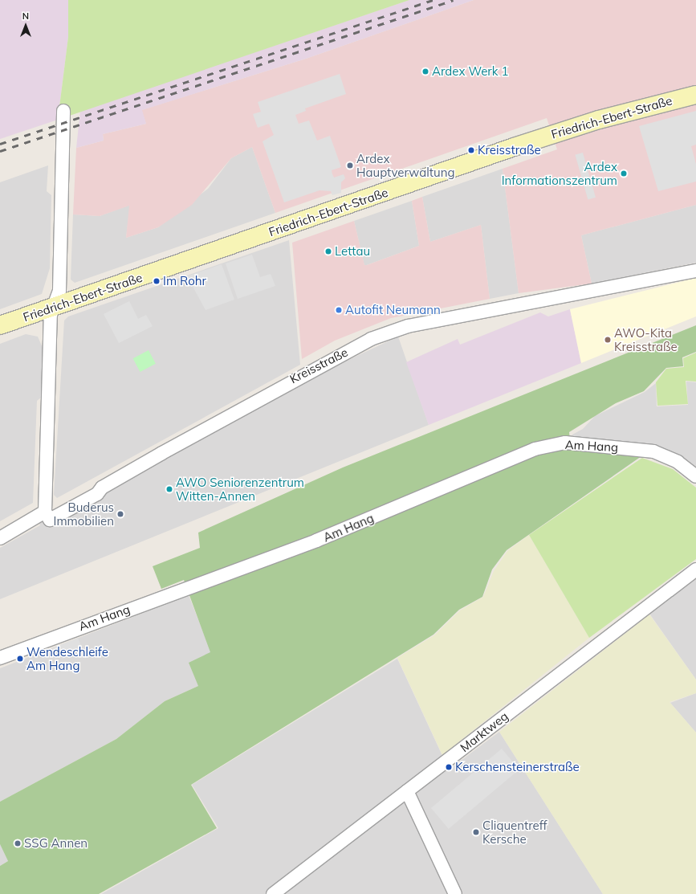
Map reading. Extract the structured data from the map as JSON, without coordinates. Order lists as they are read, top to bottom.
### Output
{
  "streets": {
    "street": [
      "Friedrich-Ebert-Straße",
      "Kreisstraße",
      "Am Hang",
      "Marktweg"
    ]
  },
  "places": [
    "Ardex Werk 1",
    "Kreisstraße",
    "Ardex Hauptverwaltung",
    "Ardex Informationszentrum",
    "Lettau",
    "Im Rohr",
    "Autofit Neumann",
    "AWO-Kita Kreisstraße",
    "AWO Seniorenzentrum Witten-Annen",
    "Buderus Immobilien",
    "Wendeschleife Am Hang",
    "Kerschensteinerstraße",
    "Cliquentreff Kersche",
    "SSG Annen"
  ],
  "north": "top"
}
